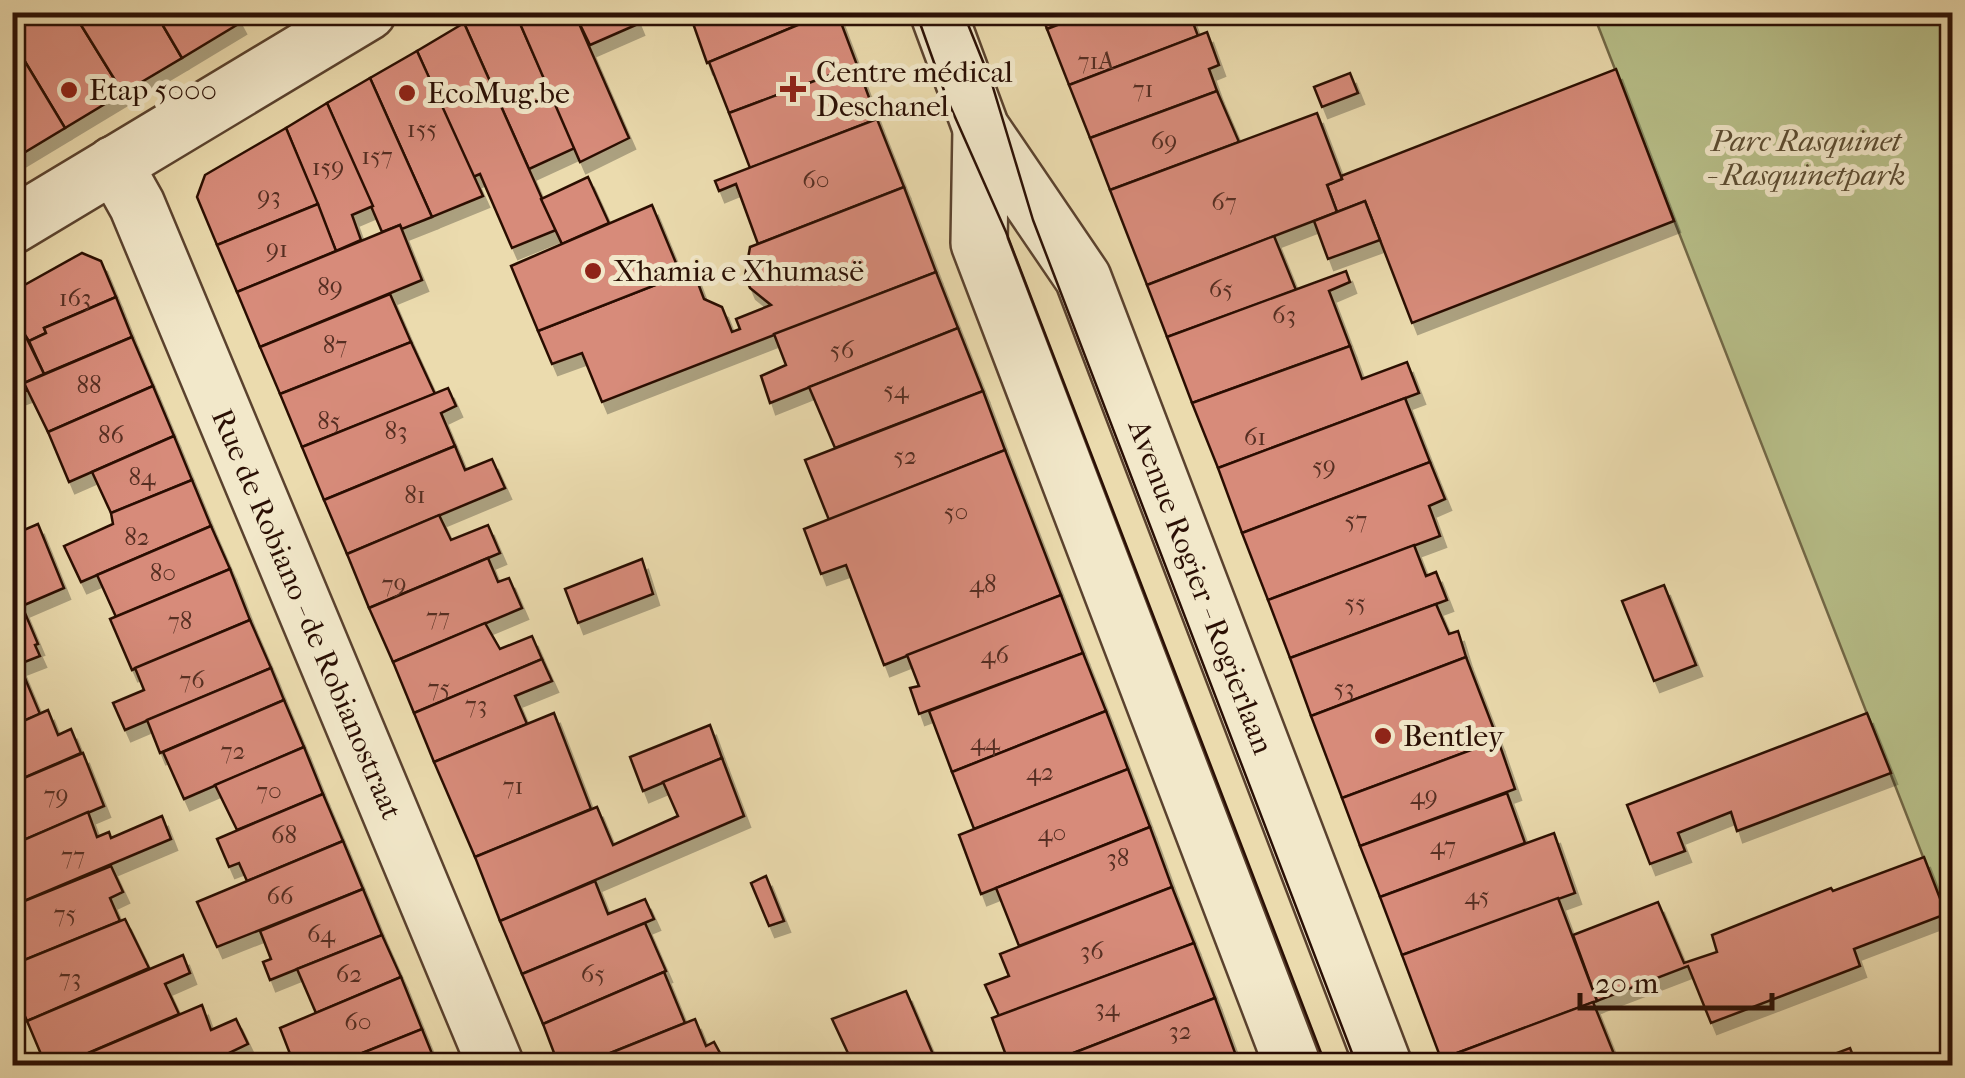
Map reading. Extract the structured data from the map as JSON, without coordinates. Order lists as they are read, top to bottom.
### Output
{
  "streets": {
    "street": ["Avenue Rogier - Rogierlaan", "Rue de Robiano - de Robianostraat"]
  },
  "parks": ["Parc Rasquinet - Rasquinetpark"],
  "places": {
    "health": ["Centre médical Deschanel"],
    "other": [
      "Etap 5000",
      "EcoMug.be",
      "Xhamia e Xhumasë",
      "Bentley"
    ]
  },
  "house_numbers": [
    "71A",
    "71",
    "155",
    "69",
    "157",
    "159",
    "60",
    "93",
    "67",
    "91",
    "89",
    "65",
    "163",
    "63",
    "87",
    "56",
    "88",
    "54",
    "85",
    "83",
    "86",
    "61",
    "52",
    "59",
    "84",
    "81",
    "50",
    "57",
    "82",
    "80",
    "79",
    "48",
    "55",
    "77",
    "78",
    "46",
    "76",
    "75",
    "53",
    "73",
    "44",
    "72",
    "42",
    "71",
    "70",
    "79",
    "49",
    "40",
    "68",
    "47",
    "77",
    "38",
    "66",
    "45",
    "75",
    "64",
    "36",
    "62",
    "65",
    "73",
    "34",
    "60",
    "32"
  ],
  "scale_bar": "20 m"
}
